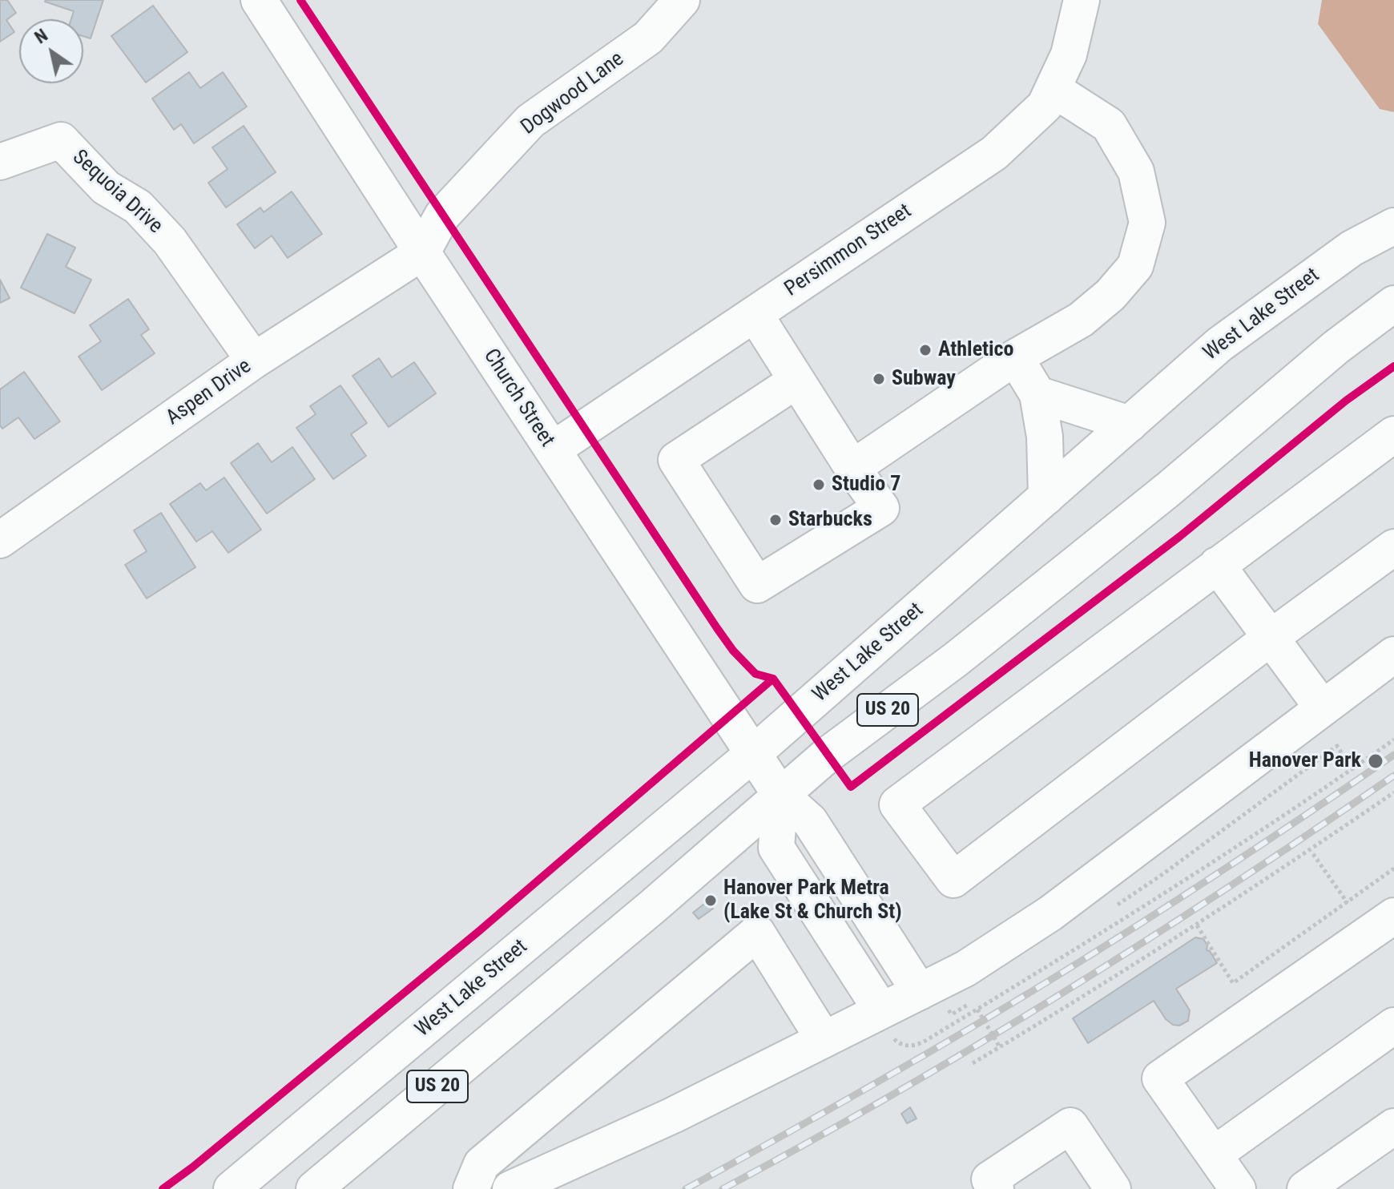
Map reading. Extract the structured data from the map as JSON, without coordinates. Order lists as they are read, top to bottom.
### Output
{
  "streets": {
    "main road": [
      "Dogwood Lane",
      "Sequoia Drive",
      "Persimmon Street",
      "West Lake Street",
      "Aspen Drive",
      "Church Street",
      "US 20"
    ]
  },
  "crossings": [
    ["Dogwood Lane", "Aspen Drive"],
    ["Dogwood Lane", "Church Street"],
    ["Sequoia Drive", "Aspen Drive"],
    ["Persimmon Street", "Church Street"],
    ["West Lake Street", "Church Street"],
    ["Aspen Drive", "Church Street"],
    ["Church Street", "US 20"]
  ],
  "places": [
    "Athletico",
    "Subway",
    "Studio 7",
    "Starbucks",
    "Hanover Park",
    "Hanover Park Metra (Lake St & Church St)"
  ],
  "north": "top left"
}
